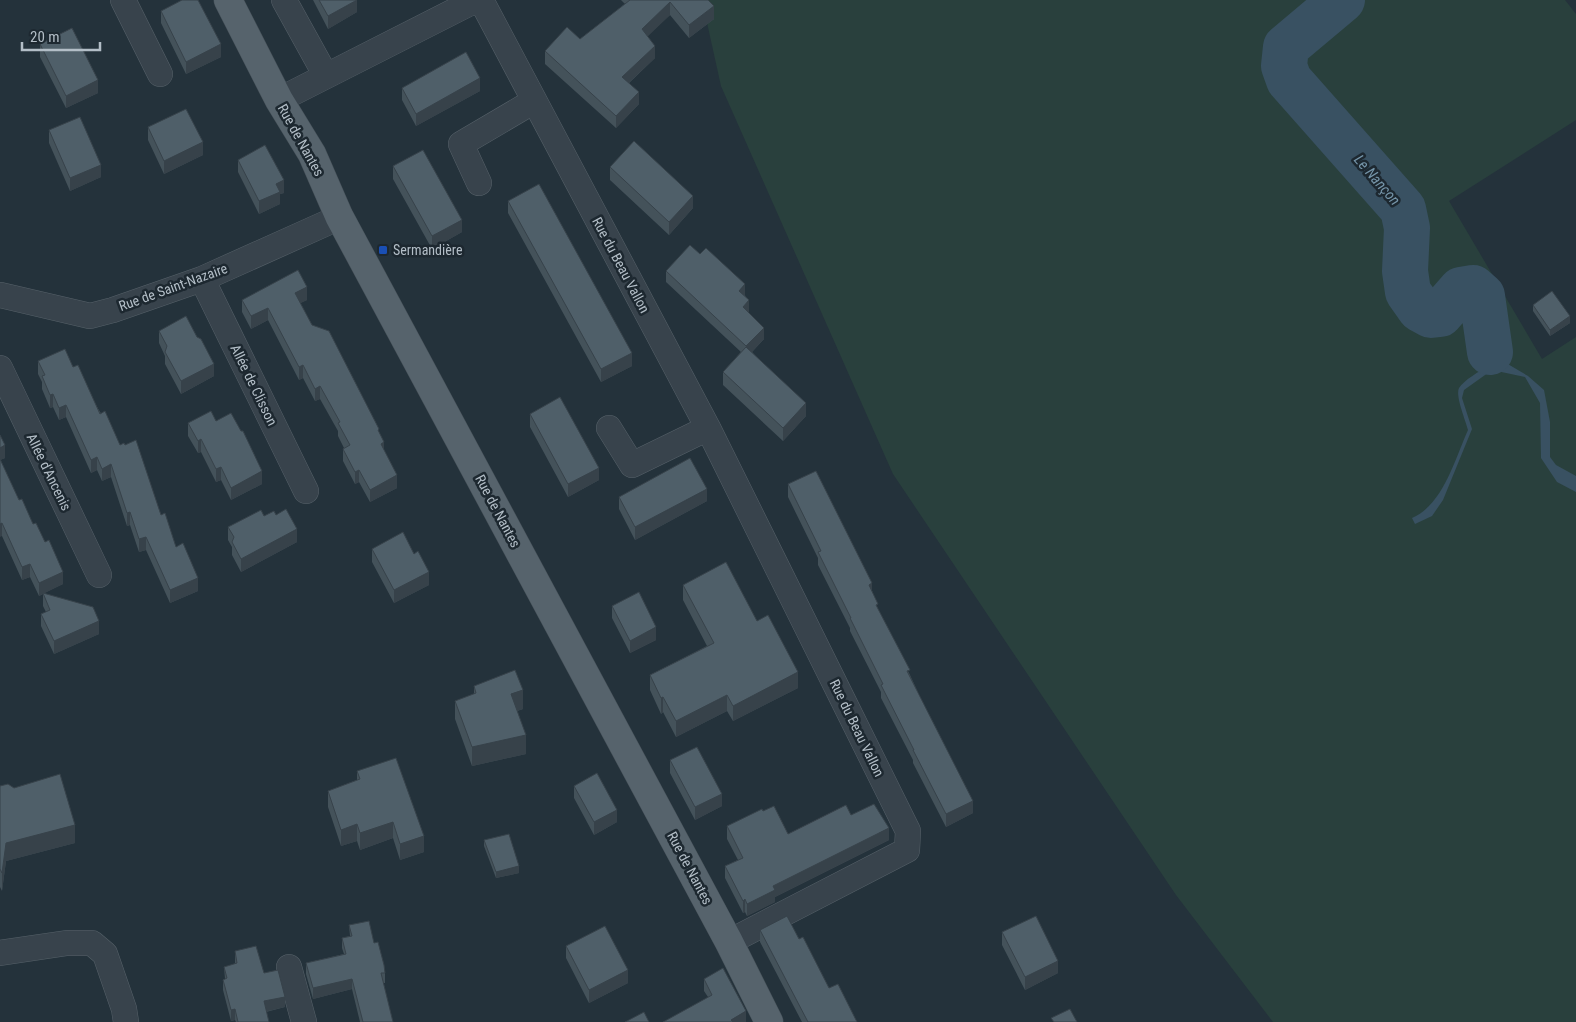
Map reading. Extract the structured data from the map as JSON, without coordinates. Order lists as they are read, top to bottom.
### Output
{
  "streets": {
    "main road": ["Rue de Nantes"],
    "street": [
      "Rue du Beau Vallon",
      "Rue de Saint-Nazaire",
      "Allée de Clisson",
      "Allée d'Ancenis"
    ]
  },
  "crossings": [
    ["Rue de Nantes", "Rue du Beau Vallon"],
    ["Rue de Nantes", "Rue de Saint-Nazaire"],
    ["Rue de Saint-Nazaire", "Allée de Clisson"]
  ],
  "water": ["Le Nançon"],
  "places": {
    "transit": ["Sermandière"]
  },
  "scale_bar": "20 m"
}
